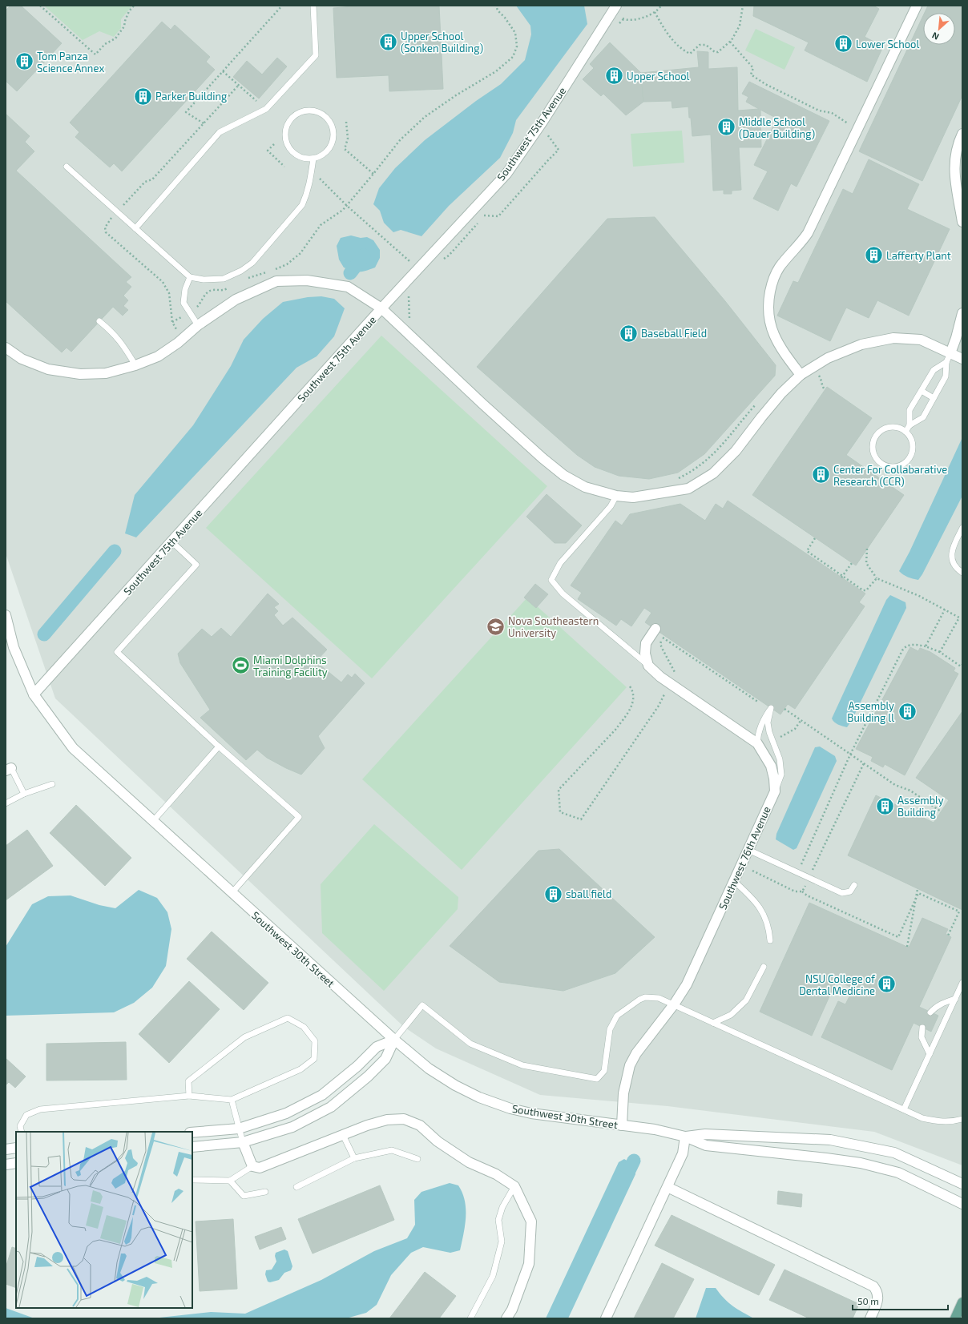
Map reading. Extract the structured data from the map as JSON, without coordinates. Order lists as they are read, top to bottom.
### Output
{
  "streets": {
    "street": ["Southwest 75th Avenue", "Southwest 76th Avenue", "Southwest 30th Street"]
  },
  "crossings": [
    ["Southwest 75th Avenue", "Southwest 30th Street"],
    ["Southwest 76th Avenue", "Southwest 30th Street"]
  ],
  "places": {
    "building": [
      "Upper School (Sonken Building)",
      "Lower School",
      "Tom Panza Science Annex",
      "Upper School",
      "Parker Building",
      "Middle School (Dauer Building)",
      "Lafferty Plant",
      "Baseball Field",
      "Center For Collabarative Research (CCR)",
      "Assembly Building ll",
      "Assembly Building",
      "sball field",
      "NSU College of Dental Medicine"
    ],
    "school or university": ["Nova Southeastern University"],
    "sports": ["Miami Dolphins Training Facility"]
  },
  "scale_bar": "50 m",
  "north": "bottom left"
}
